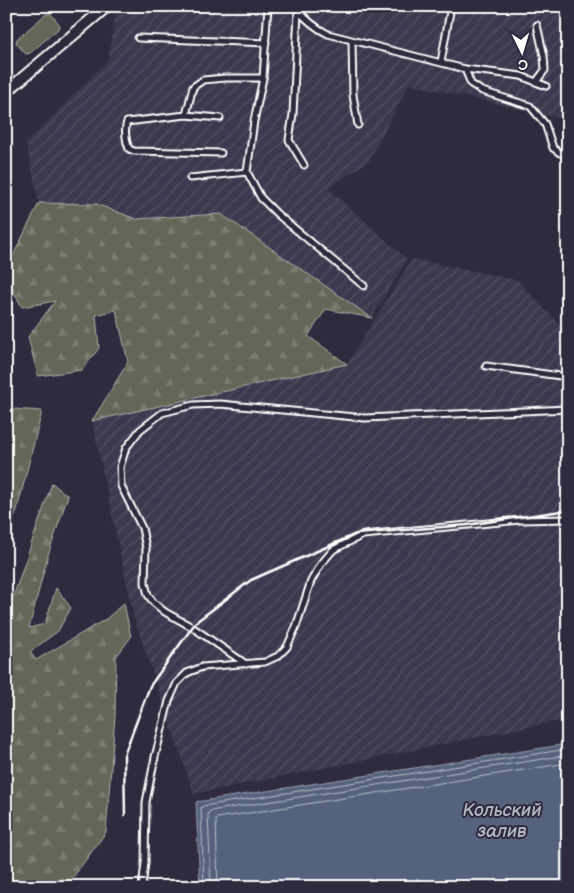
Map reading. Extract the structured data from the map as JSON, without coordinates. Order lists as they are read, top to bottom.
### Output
{
  "water": ["Кольский залив"],
  "north": "bottom"
}
